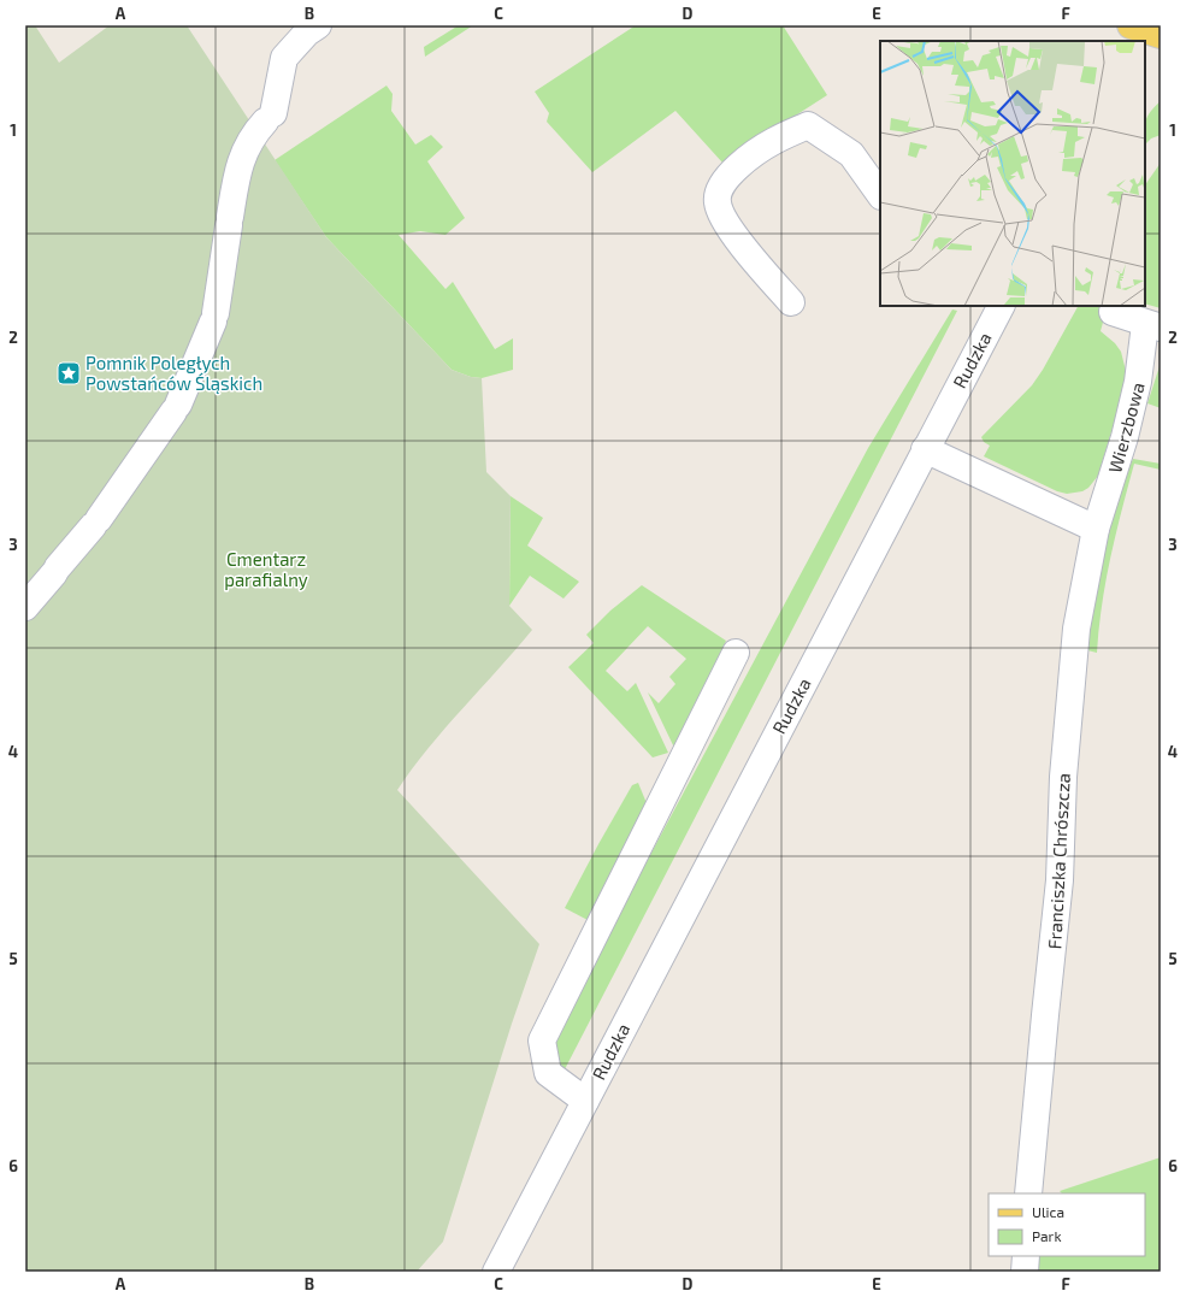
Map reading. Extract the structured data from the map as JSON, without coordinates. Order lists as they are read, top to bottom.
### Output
{
  "streets": {
    "street": ["Rudzka", "Wierzbowa", "Franciszka Chrószcza"]
  },
  "crossings": [
    ["Wierzbowa", "Franciszka Chrószcza"]
  ],
  "parks": ["Cmentarz parafialny"],
  "places": {
    "place": ["Pomnik Poległych Powstańców Śląskich"]
  },
  "legend": ["Ulica", "Park"],
  "grid": {
    "columns": [
      "A",
      "B",
      "C",
      "D",
      "E",
      "F"
    ],
    "rows": [
      "1",
      "2",
      "3",
      "4",
      "5",
      "6"
    ]
  }
}
